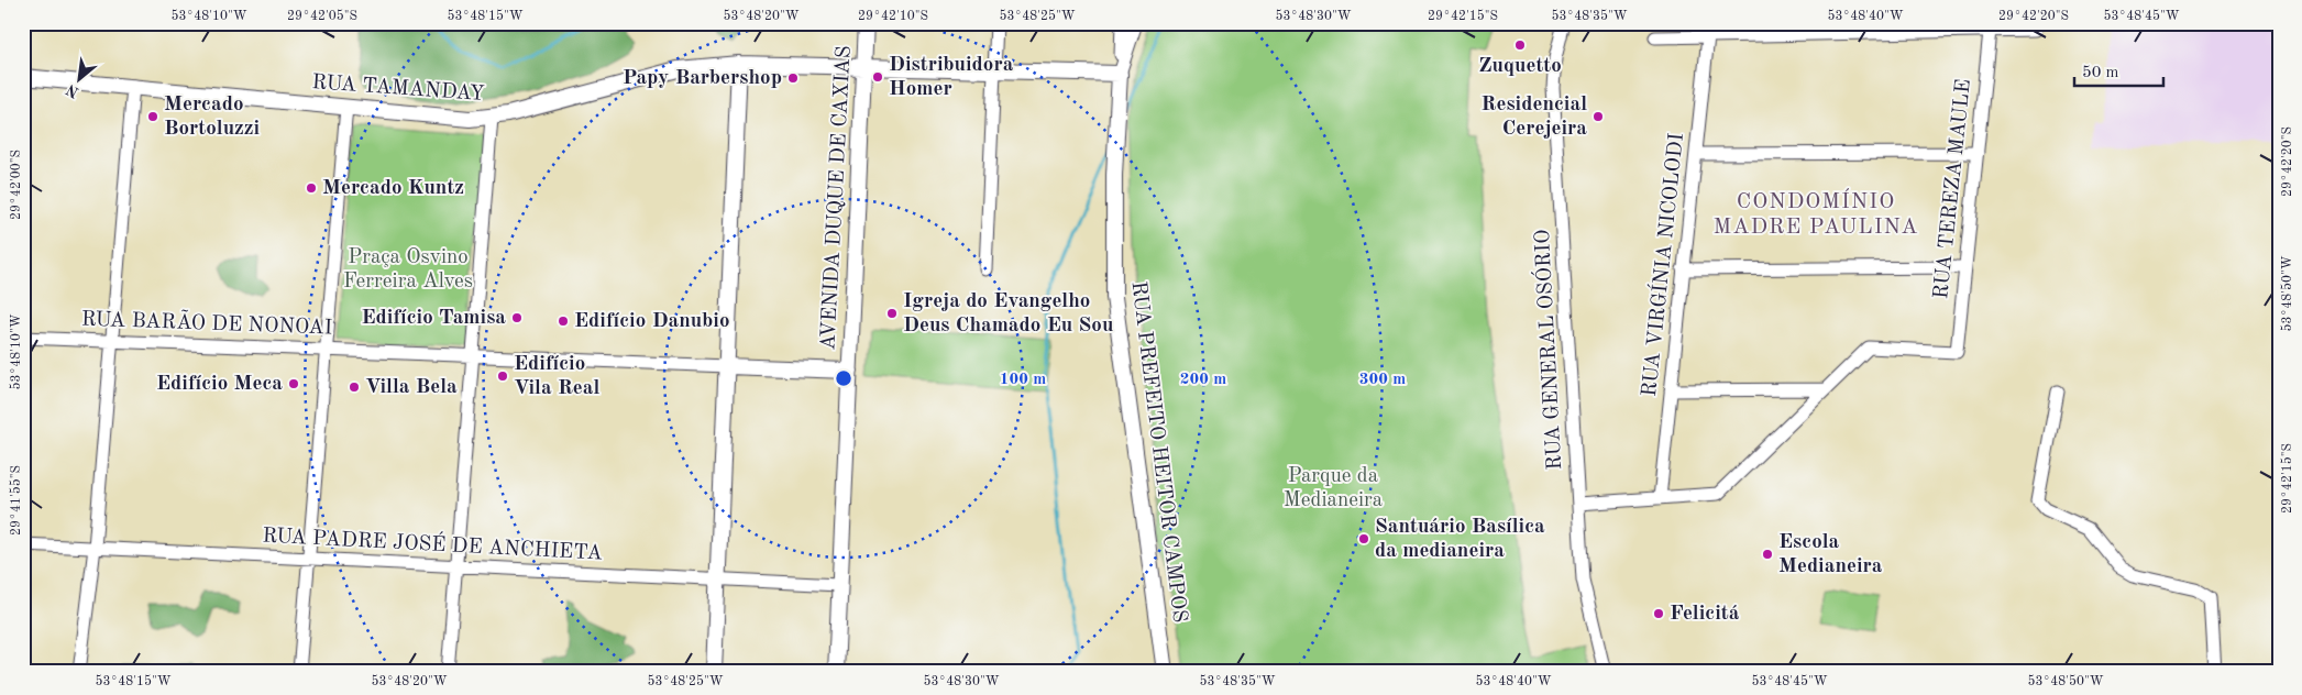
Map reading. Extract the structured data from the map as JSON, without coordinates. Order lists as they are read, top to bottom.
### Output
{
  "streets": {
    "street": [
      "RUA TAMANDAY",
      "RUA TEREZA MAULE",
      "AVENIDA DUQUE DE CAXIAS",
      "RUA VIRGÍNIA NICOLODI",
      "RUA BARÃO DE NONOAI",
      "RUA GENERAL OSÓRIO",
      "RUA PREFEITO HEITOR CAMPOS",
      "RUA PADRE JOSÉ DE ANCHIETA"
    ]
  },
  "crossings": [
    ["RUA TAMANDAY", "AVENIDA DUQUE DE CAXIAS"],
    ["RUA TAMANDAY", "RUA PREFEITO HEITOR CAMPOS"],
    ["AVENIDA DUQUE DE CAXIAS", "RUA BARÃO DE NONOAI"],
    ["AVENIDA DUQUE DE CAXIAS", "RUA PADRE JOSÉ DE ANCHIETA"]
  ],
  "districts": ["CONDOMÍNIO MADRE PAULINA"],
  "parks": ["Praça Osvino Ferreira Alves", "Parque da Medianeira"],
  "places": [
    "Zuquetto",
    "Distribuidora Homer",
    "Papy Barbershop",
    "Mercado Bortoluzzi",
    "Residencial Cerejeira",
    "Mercado Kuntz",
    "Igreja do Evangelho Deus Chamado Eu Sou",
    "Edifício Tamisa",
    "Edifício Danubio",
    "Edifício Vila Real",
    "Edifício Meca",
    "Villa Bela",
    "Santuário Basílica da medianeira",
    "Escola Medianeira",
    "Felicitá"
  ],
  "scale_bar": "50 m",
  "north": "bottom left",
  "coordinates": [
    "53°48'10\"W",
    "29°42'05\"S",
    "53°48'15\"W",
    "53°48'20\"W",
    "29°42'10\"S",
    "53°48'25\"W",
    "53°48'30\"W",
    "29°42'15\"S",
    "53°48'35\"W",
    "53°48'40\"W",
    "29°42'20\"S",
    "53°48'45\"W",
    "29°42'00\"S",
    "53°48'50\"W",
    "29°41'55\"S"
  ],
  "rings": ["100 m", "200 m", "300 m"]
}
